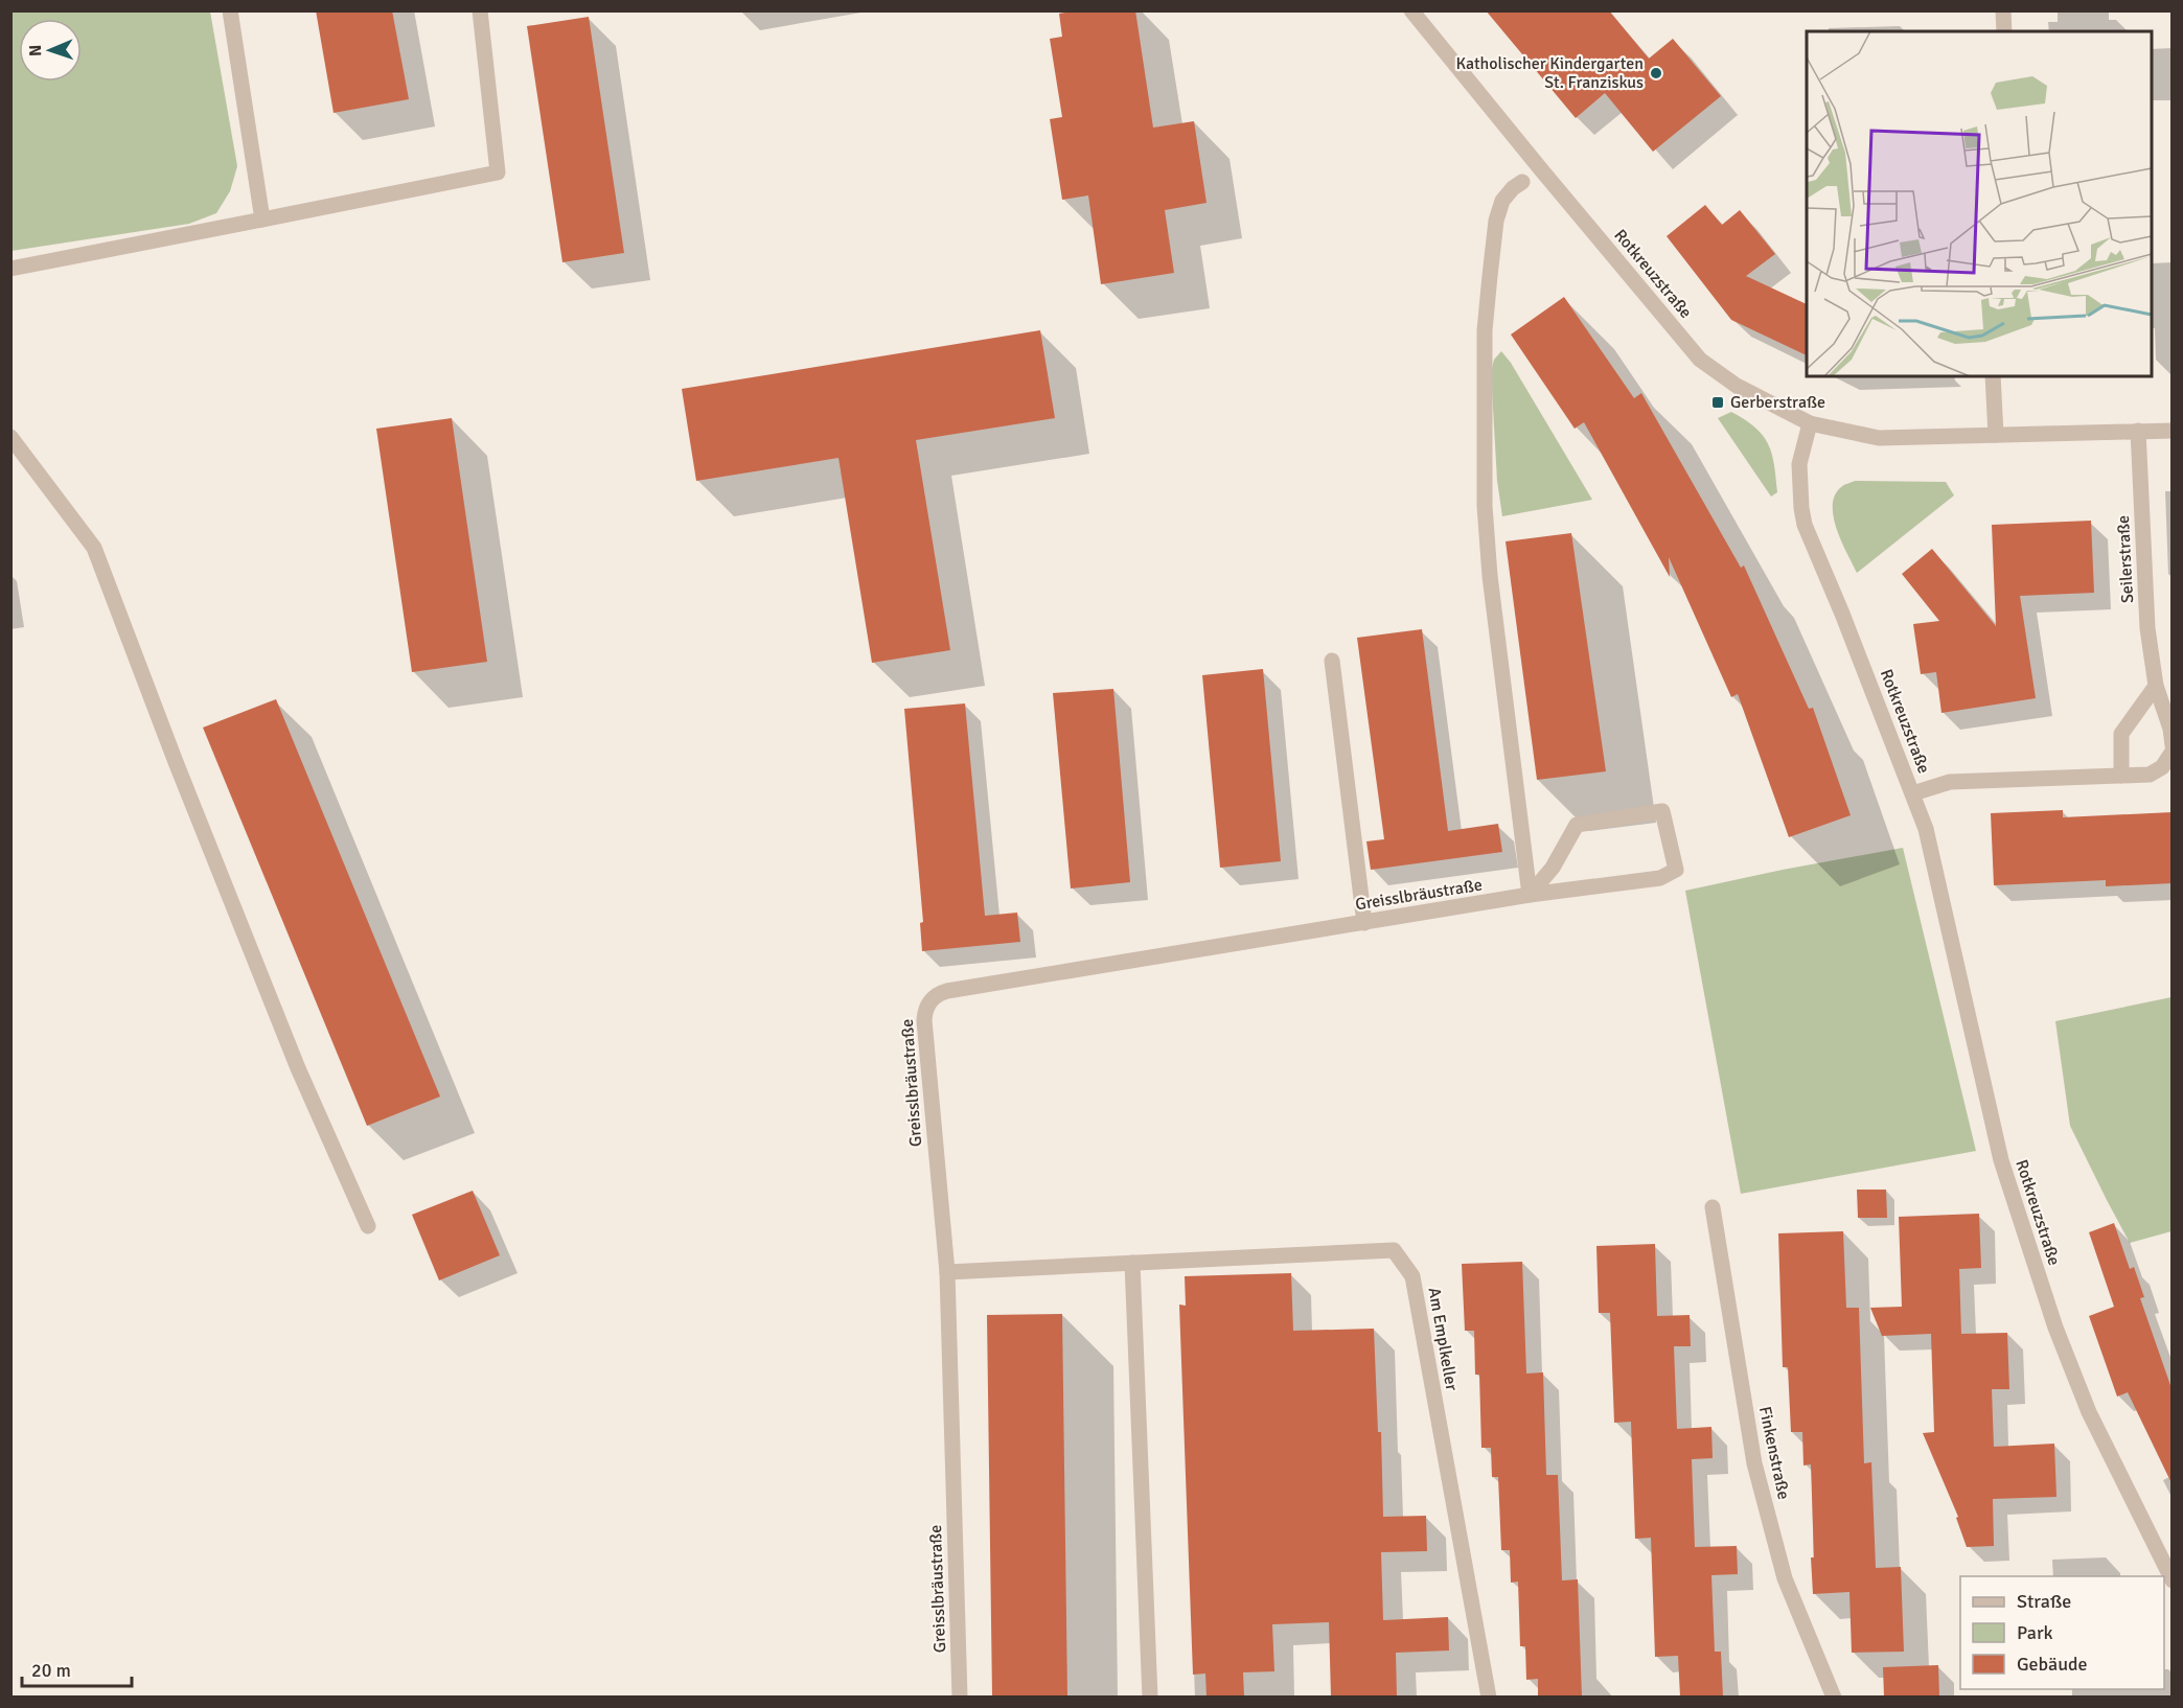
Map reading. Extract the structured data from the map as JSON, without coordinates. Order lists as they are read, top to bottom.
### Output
{
  "streets": {
    "street": [
      "Rotkreuzstraße",
      "Seilerstraße",
      "Greisslbräustraße",
      "Am Emplkeller",
      "Finkenstraße"
    ]
  },
  "crossings": [
    ["Greisslbräustraße", "Am Emplkeller"]
  ],
  "places": {
    "other": ["Katholischer Kindergarten St. Franziskus"],
    "transit": ["Gerberstraße"]
  },
  "legend": ["Straße", "Park", "Gebäude"],
  "scale_bar": "20 m",
  "north": "left"
}
